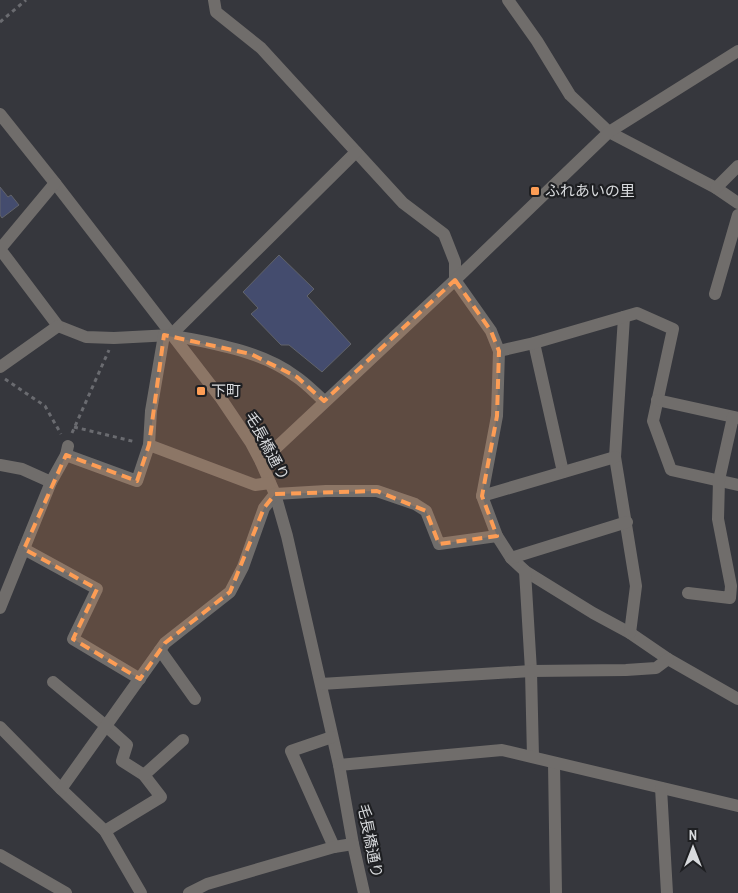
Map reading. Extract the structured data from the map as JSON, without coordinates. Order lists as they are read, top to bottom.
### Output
{
  "streets": {
    "street": ["毛長橋通り"]
  },
  "places": {
    "transit": ["ふれあいの里", "下町"]
  },
  "north": "top"
}
